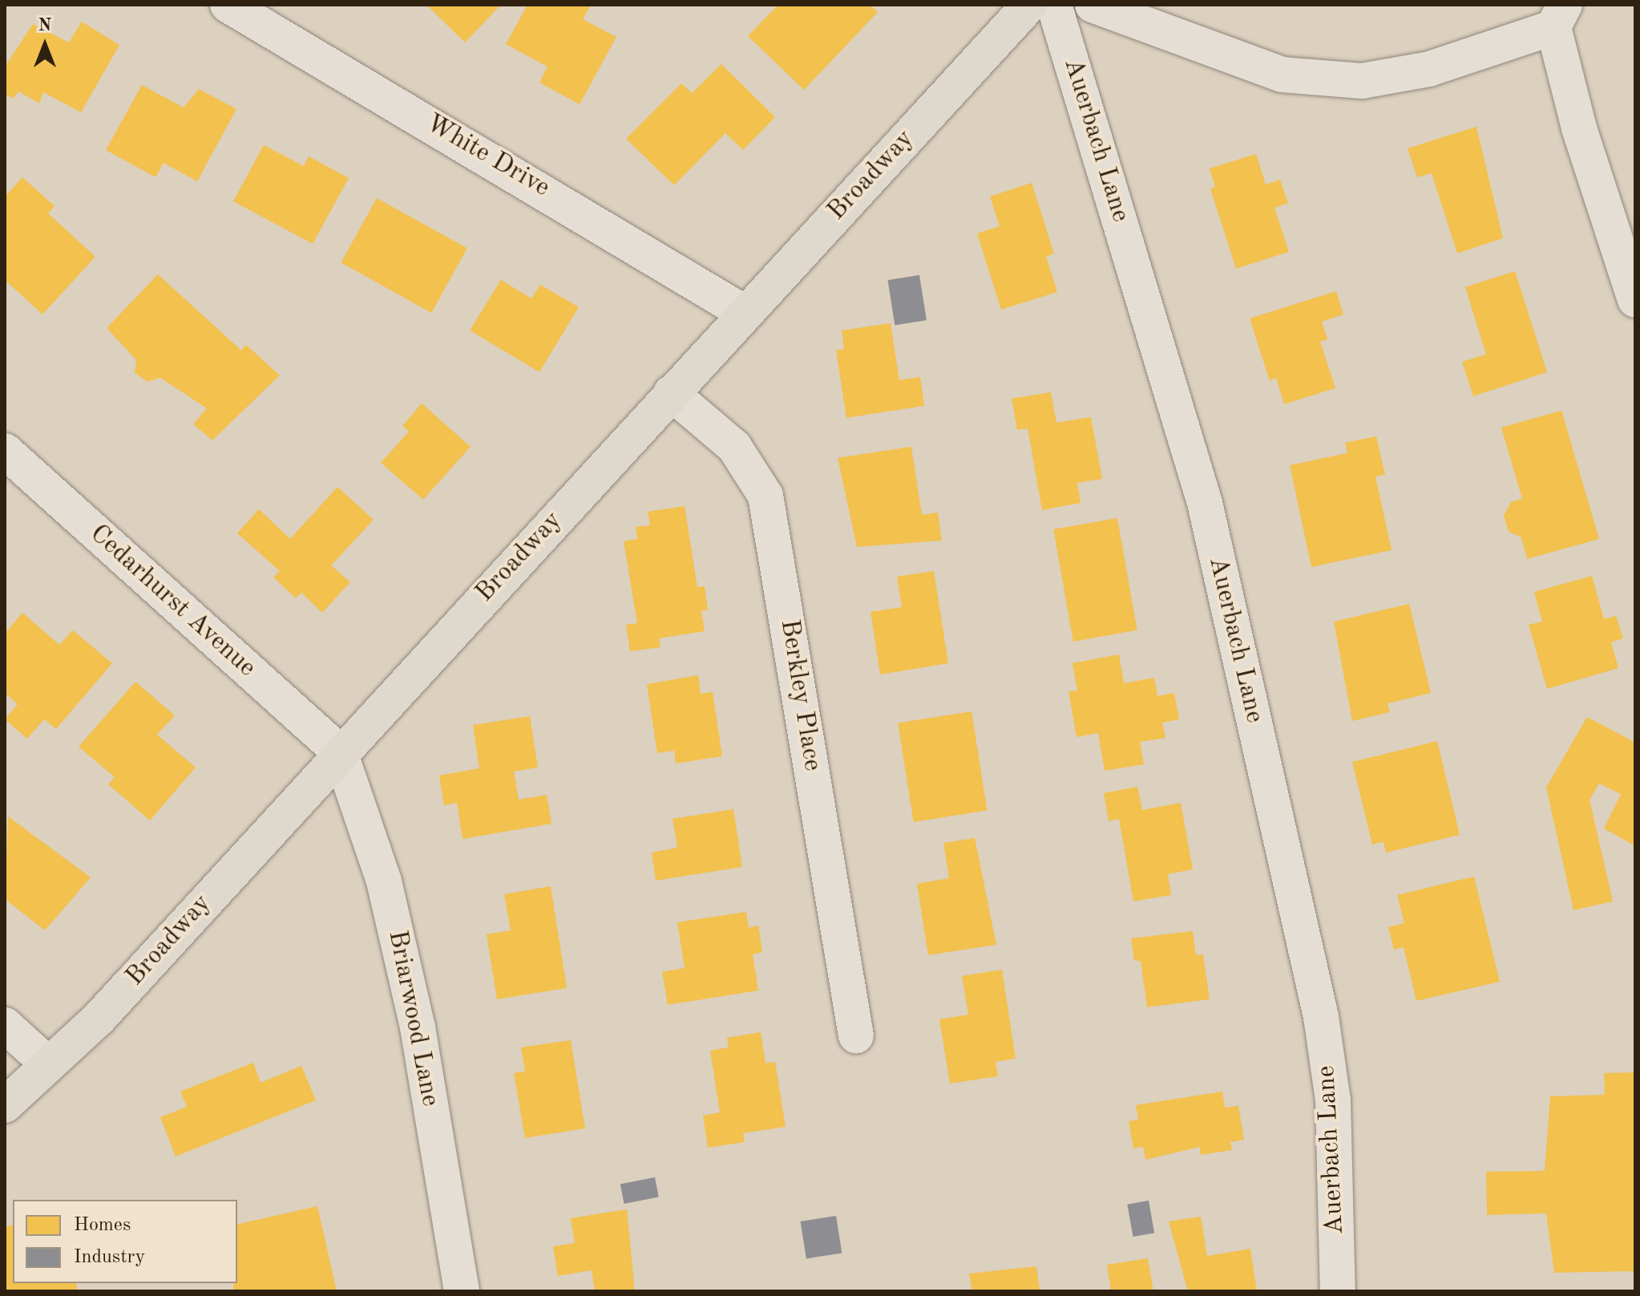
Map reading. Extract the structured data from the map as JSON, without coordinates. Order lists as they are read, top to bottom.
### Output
{
  "streets": {
    "main road": ["Broadway"],
    "street": [
      "Auerbach Lane",
      "White Drive",
      "Cedarhurst Avenue",
      "Berkley Place",
      "Briarwood Lane"
    ]
  },
  "crossings": [
    ["White Drive", "Broadway"],
    ["Broadway", "Cedarhurst Avenue"],
    ["Broadway", "Berkley Place"],
    ["Broadway", "Briarwood Lane"],
    ["Cedarhurst Avenue", "Briarwood Lane"]
  ],
  "legend": ["Homes", "Industry"],
  "north": "top"
}
